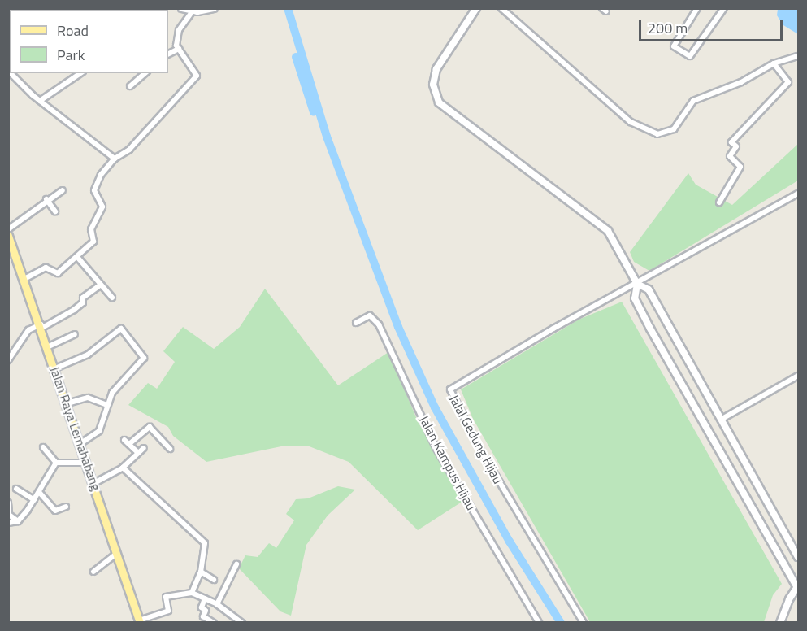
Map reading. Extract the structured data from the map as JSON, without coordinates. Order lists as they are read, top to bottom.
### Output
{
  "streets": {
    "main road": ["Jalan Raya Lemahabang"],
    "street": ["Jalal Gedung Hijau", "Jalan Kampus Hijau"]
  },
  "legend": ["Road", "Park"],
  "scale_bar": "200 m"
}
